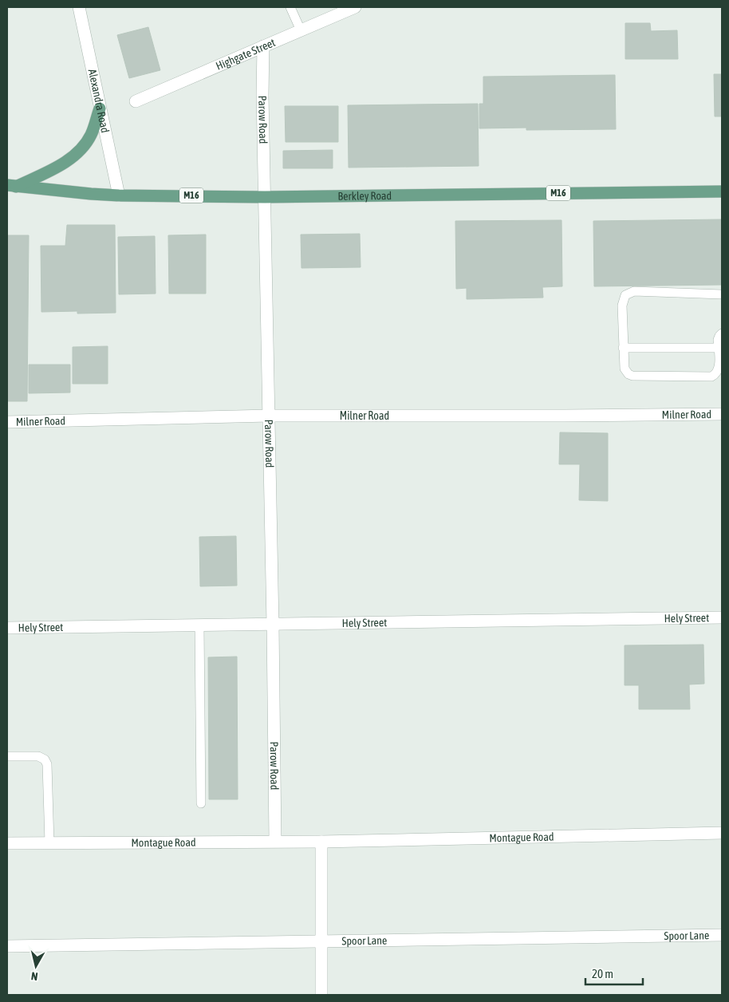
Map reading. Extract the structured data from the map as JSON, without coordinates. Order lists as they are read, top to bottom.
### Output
{
  "streets": {
    "main road": ["M16", "Berkley Road"],
    "street": [
      "Highgate Street",
      "Alexandra Road",
      "Parow Road",
      "Milner Road",
      "Hely Street",
      "Montague Road",
      "Spoor Lane"
    ]
  },
  "crossings": [
    ["Highgate Street", "Parow Road"],
    ["Alexandra Road", "Berkley Road"],
    ["Parow Road", "Berkley Road"],
    ["Parow Road", "Milner Road"],
    ["Parow Road", "Hely Street"],
    ["Parow Road", "Montague Road"]
  ],
  "scale_bar": "20 m",
  "north": "bottom"
}
